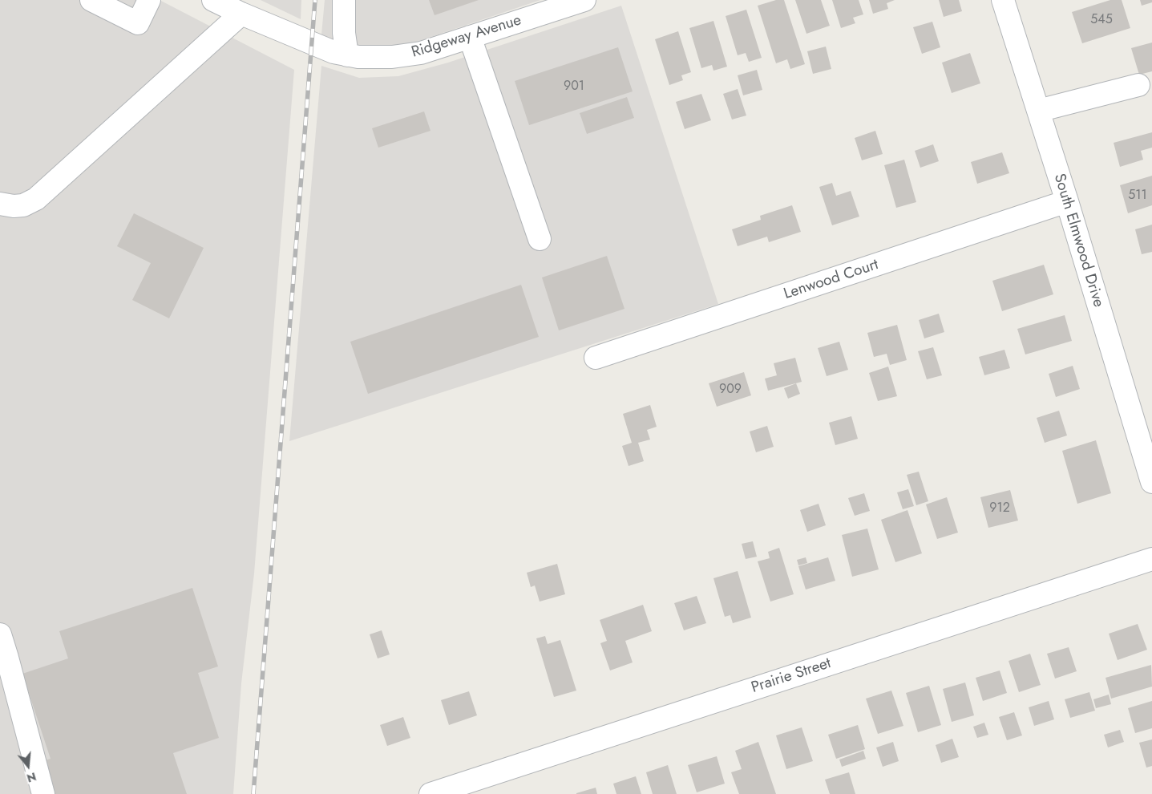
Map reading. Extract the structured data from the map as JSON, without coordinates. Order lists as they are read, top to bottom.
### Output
{
  "streets": {
    "street": [
      "Ridgeway Avenue",
      "South Elmwood Drive",
      "Lenwood Court",
      "Prairie Street"
    ]
  },
  "crossings": [
    ["South Elmwood Drive", "Lenwood Court"]
  ],
  "house_numbers": [
    "545",
    "901",
    "511",
    "909",
    "912"
  ],
  "north": "bottom"
}
